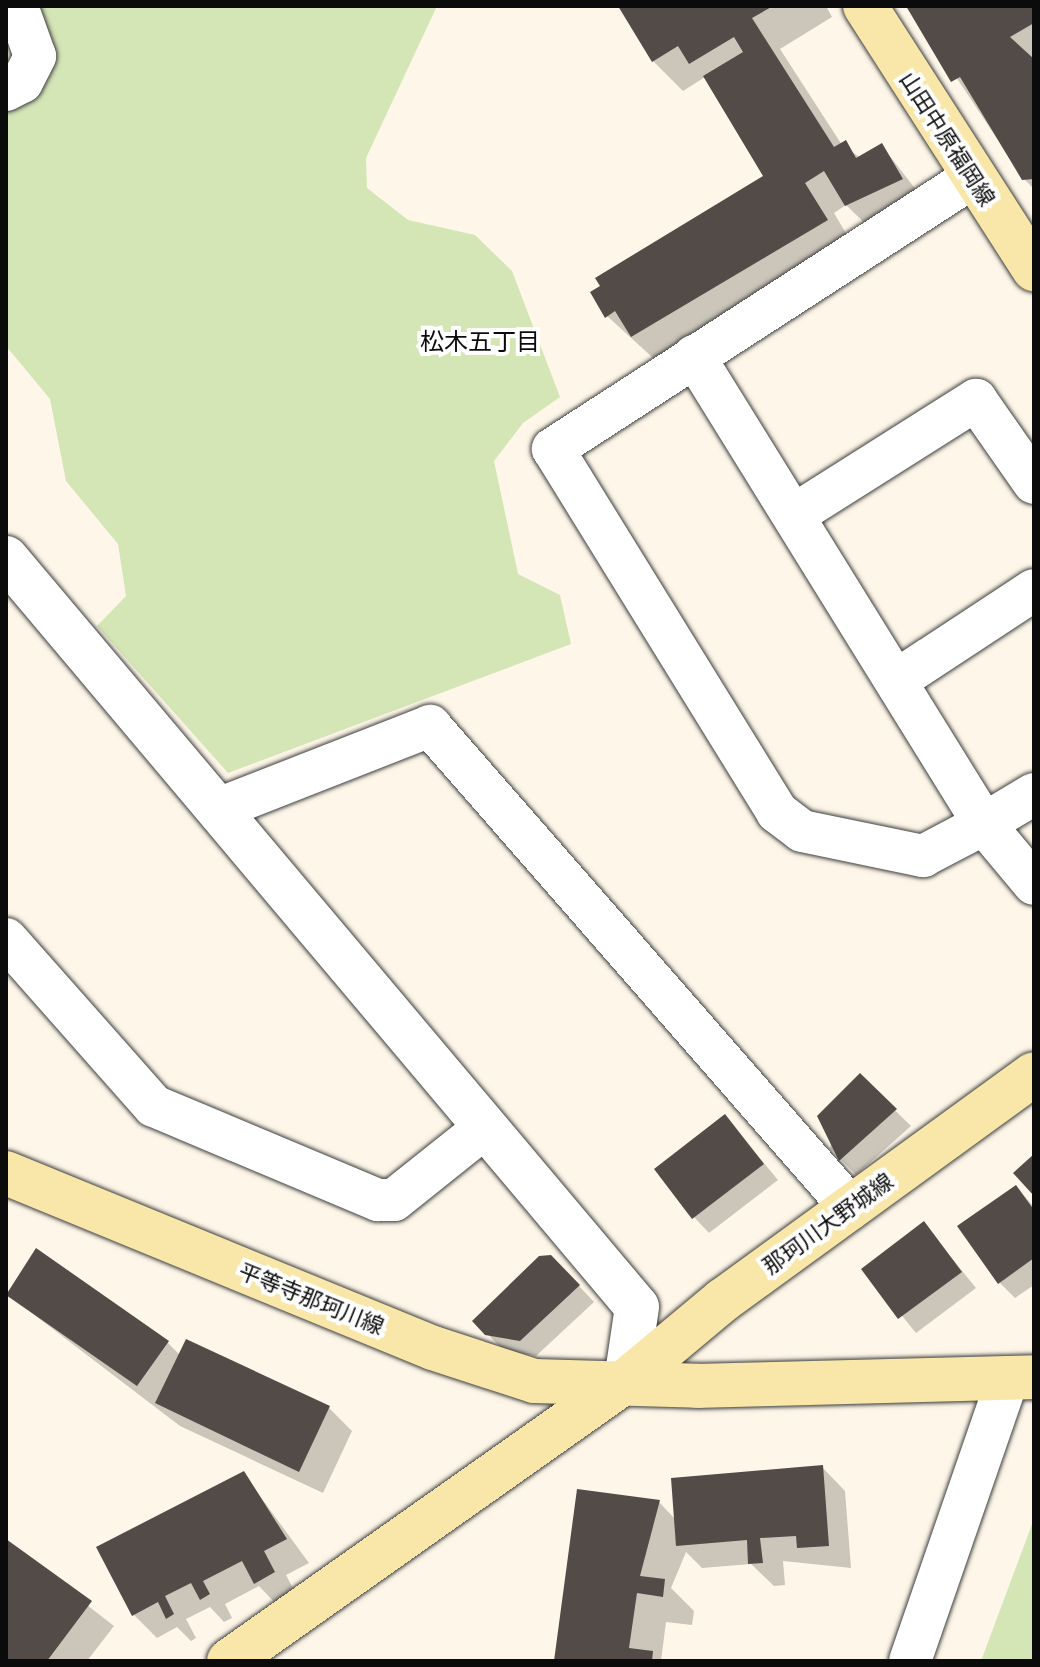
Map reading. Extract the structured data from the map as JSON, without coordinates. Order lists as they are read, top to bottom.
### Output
{
  "streets": {
    "main road": ["山田中原福岡線", "那珂川大野城線", "平等寺那珂川線"]
  },
  "crossings": [
    ["那珂川大野城線", "平等寺那珂川線"]
  ],
  "districts": ["松木五丁目"]
}
